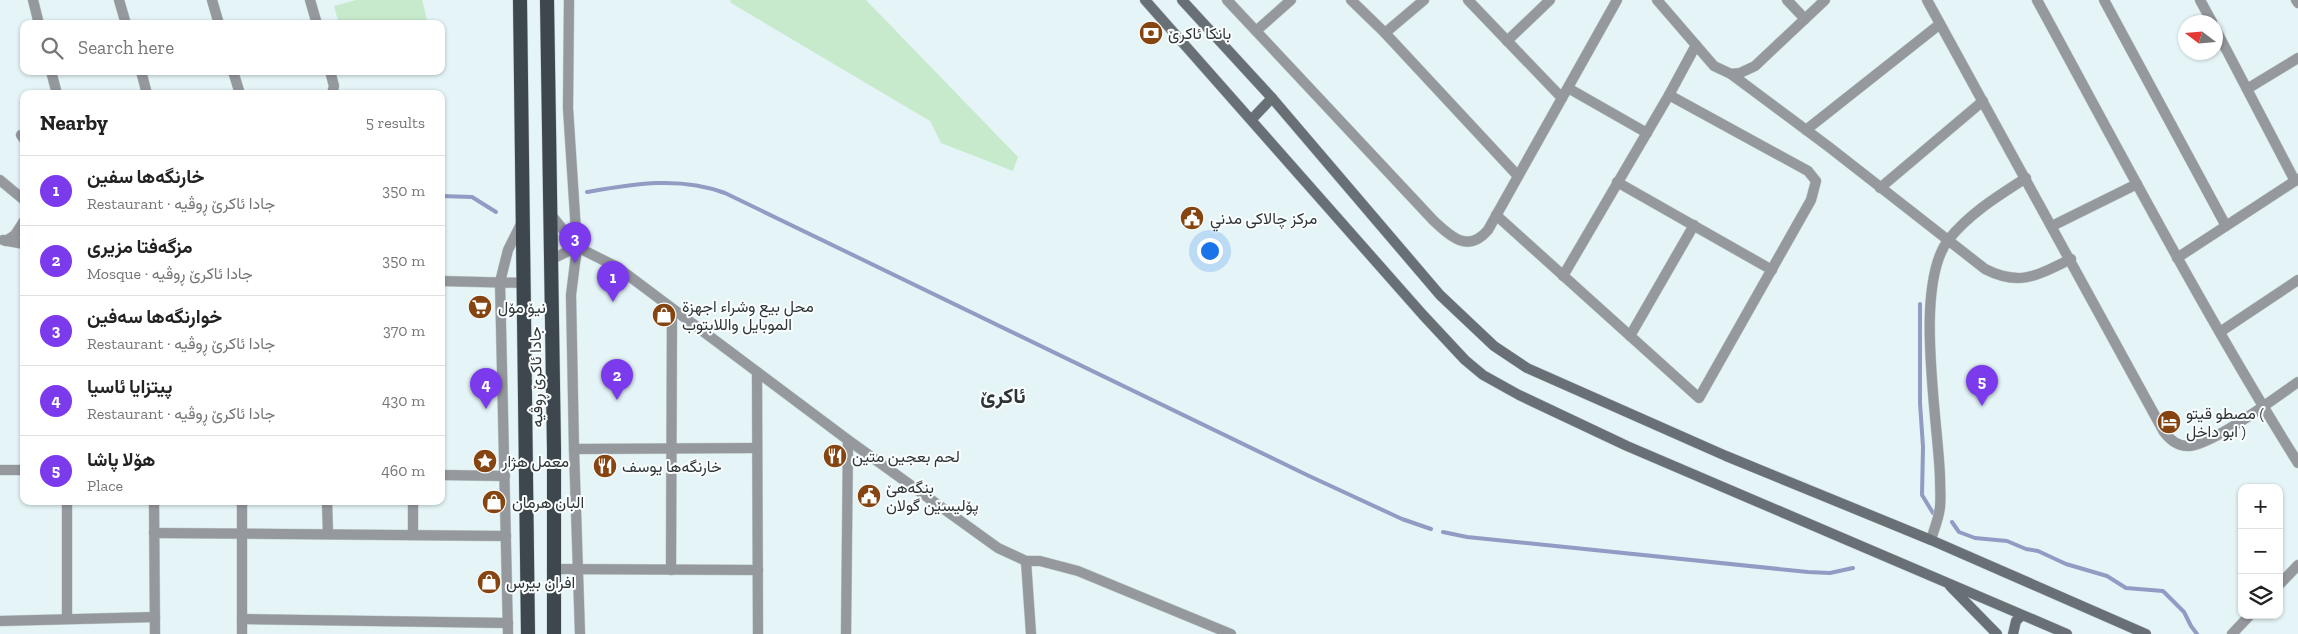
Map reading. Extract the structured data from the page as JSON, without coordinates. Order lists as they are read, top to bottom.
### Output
{
  "streets": {
    "highway": ["جادا ئاکرێ ڕوڤیە"]
  },
  "districts": ["ئاکرێ"],
  "places": {
    "bank": ["بانکا ئاکرێ"],
    "public building": ["مركز چالاکى مدني", "بنگە‌ھێ پۆلیسێن گولان"],
    "supermarket": ["نیۆ مۆل"],
    "shop": ["محل بيع وشراء اجهزة الموبايل واللابتوب", "البان هرمان", "افران بيرس"],
    "hotel": ["مصطو قيتو ( ابو داخل )"],
    "restaurant": ["لحم بعجين متين", "خارنگەها یوسف"],
    "place": ["معمل هژار"]
  },
  "north": "left",
  "page": {
    "search": "Search here",
    "heading": ["Nearby", "5 results"],
    "list": [
      {
        "mark": "1",
        "name": "خارنگەها سفين",
        "note": "Restaurant · جادا ئاکرێ ڕوڤیە",
        "value": "350 m"
      },
      {
        "mark": "2",
        "name": "مزگەفتا مزیری",
        "note": "Mosque · جادا ئاکرێ ڕوڤیە",
        "value": "350 m"
      },
      {
        "mark": "3",
        "name": "خوارنگەھا سەفین",
        "note": "Restaurant · جادا ئاکرێ ڕوڤیە",
        "value": "370 m"
      },
      {
        "mark": "4",
        "name": "پیتزایا ئاسیا",
        "note": "Restaurant · جادا ئاکرێ ڕوڤیە",
        "value": "430 m"
      },
      {
        "mark": "5",
        "name": "هۆلا پاشا",
        "note": "Place",
        "value": "460 m"
      }
    ],
    "pins": [
      "3",
      "1",
      "2",
      "5",
      "4"
    ],
    "map_buttons": ["+", "−"]
  }
}
